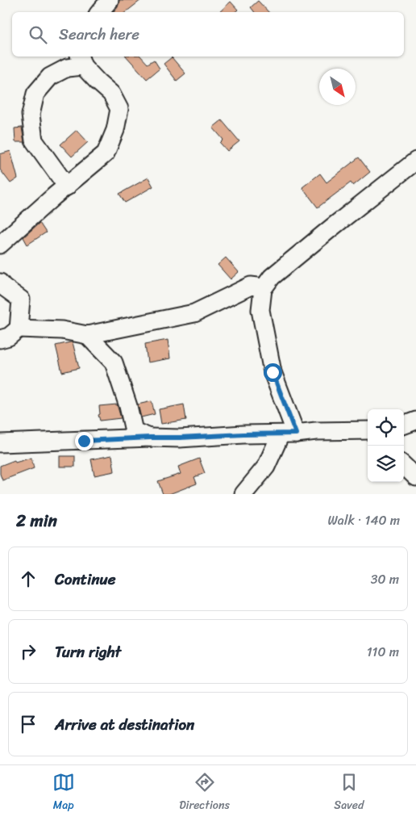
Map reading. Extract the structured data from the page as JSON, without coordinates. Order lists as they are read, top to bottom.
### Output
{
  "north": "bottom right",
  "page": {
    "search": "Search here",
    "heading": ["2 min", "Walk · 140 m"],
    "list": [
      ["Continue", "30 m"],
      ["Turn right", "110 m"],
      "Arrive at destination"
    ],
    "nav": ["Map", "Directions", "Saved"]
  }
}
